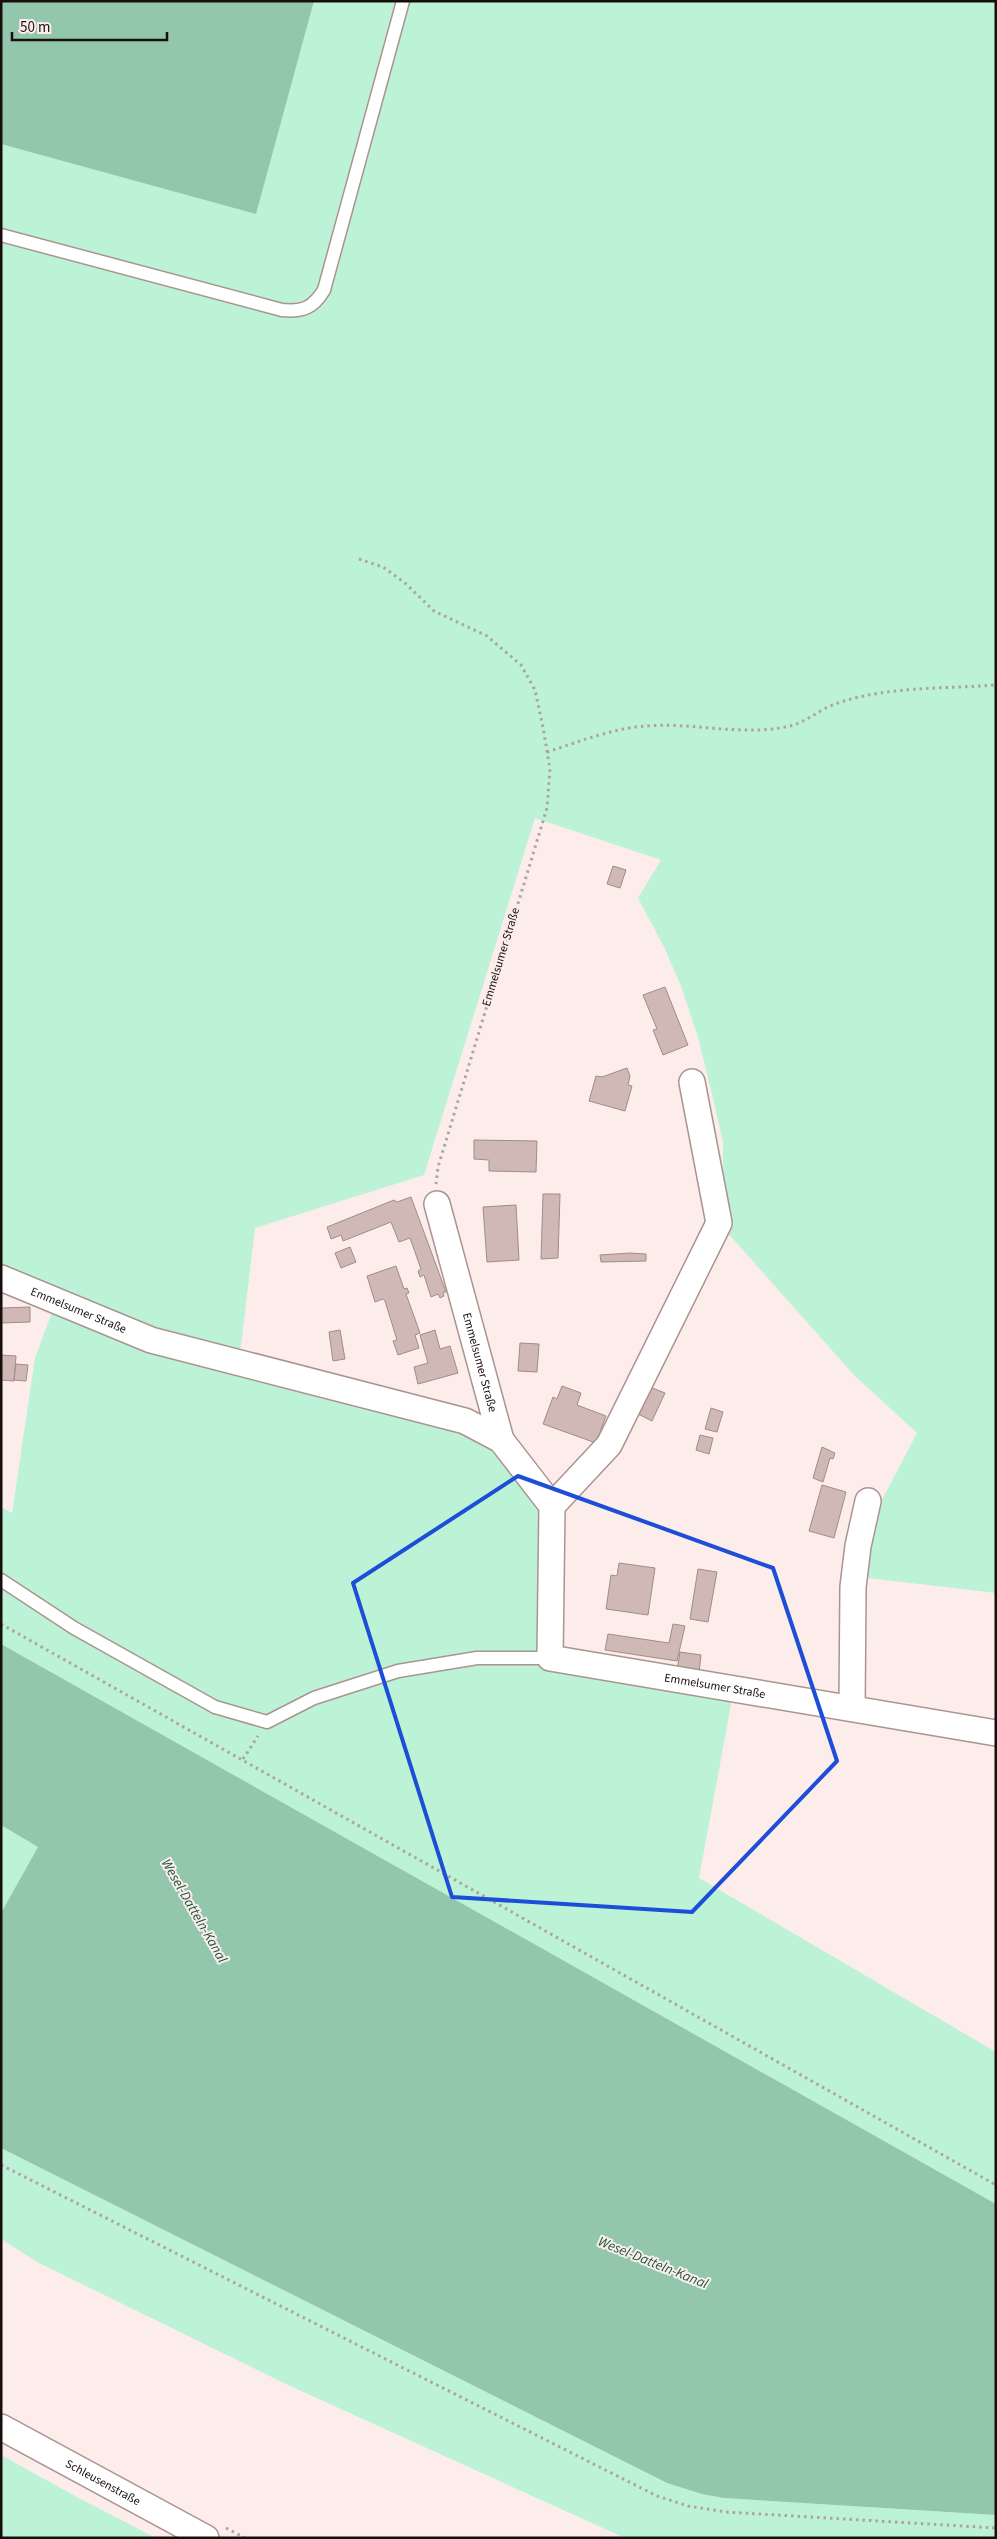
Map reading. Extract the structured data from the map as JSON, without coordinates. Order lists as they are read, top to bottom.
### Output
{
  "streets": {
    "street": ["Emmelsumer Straße", "Schleusenstraße"]
  },
  "water": ["Wesel-Datteln-Kanal"],
  "scale_bar": "50 m"
}
